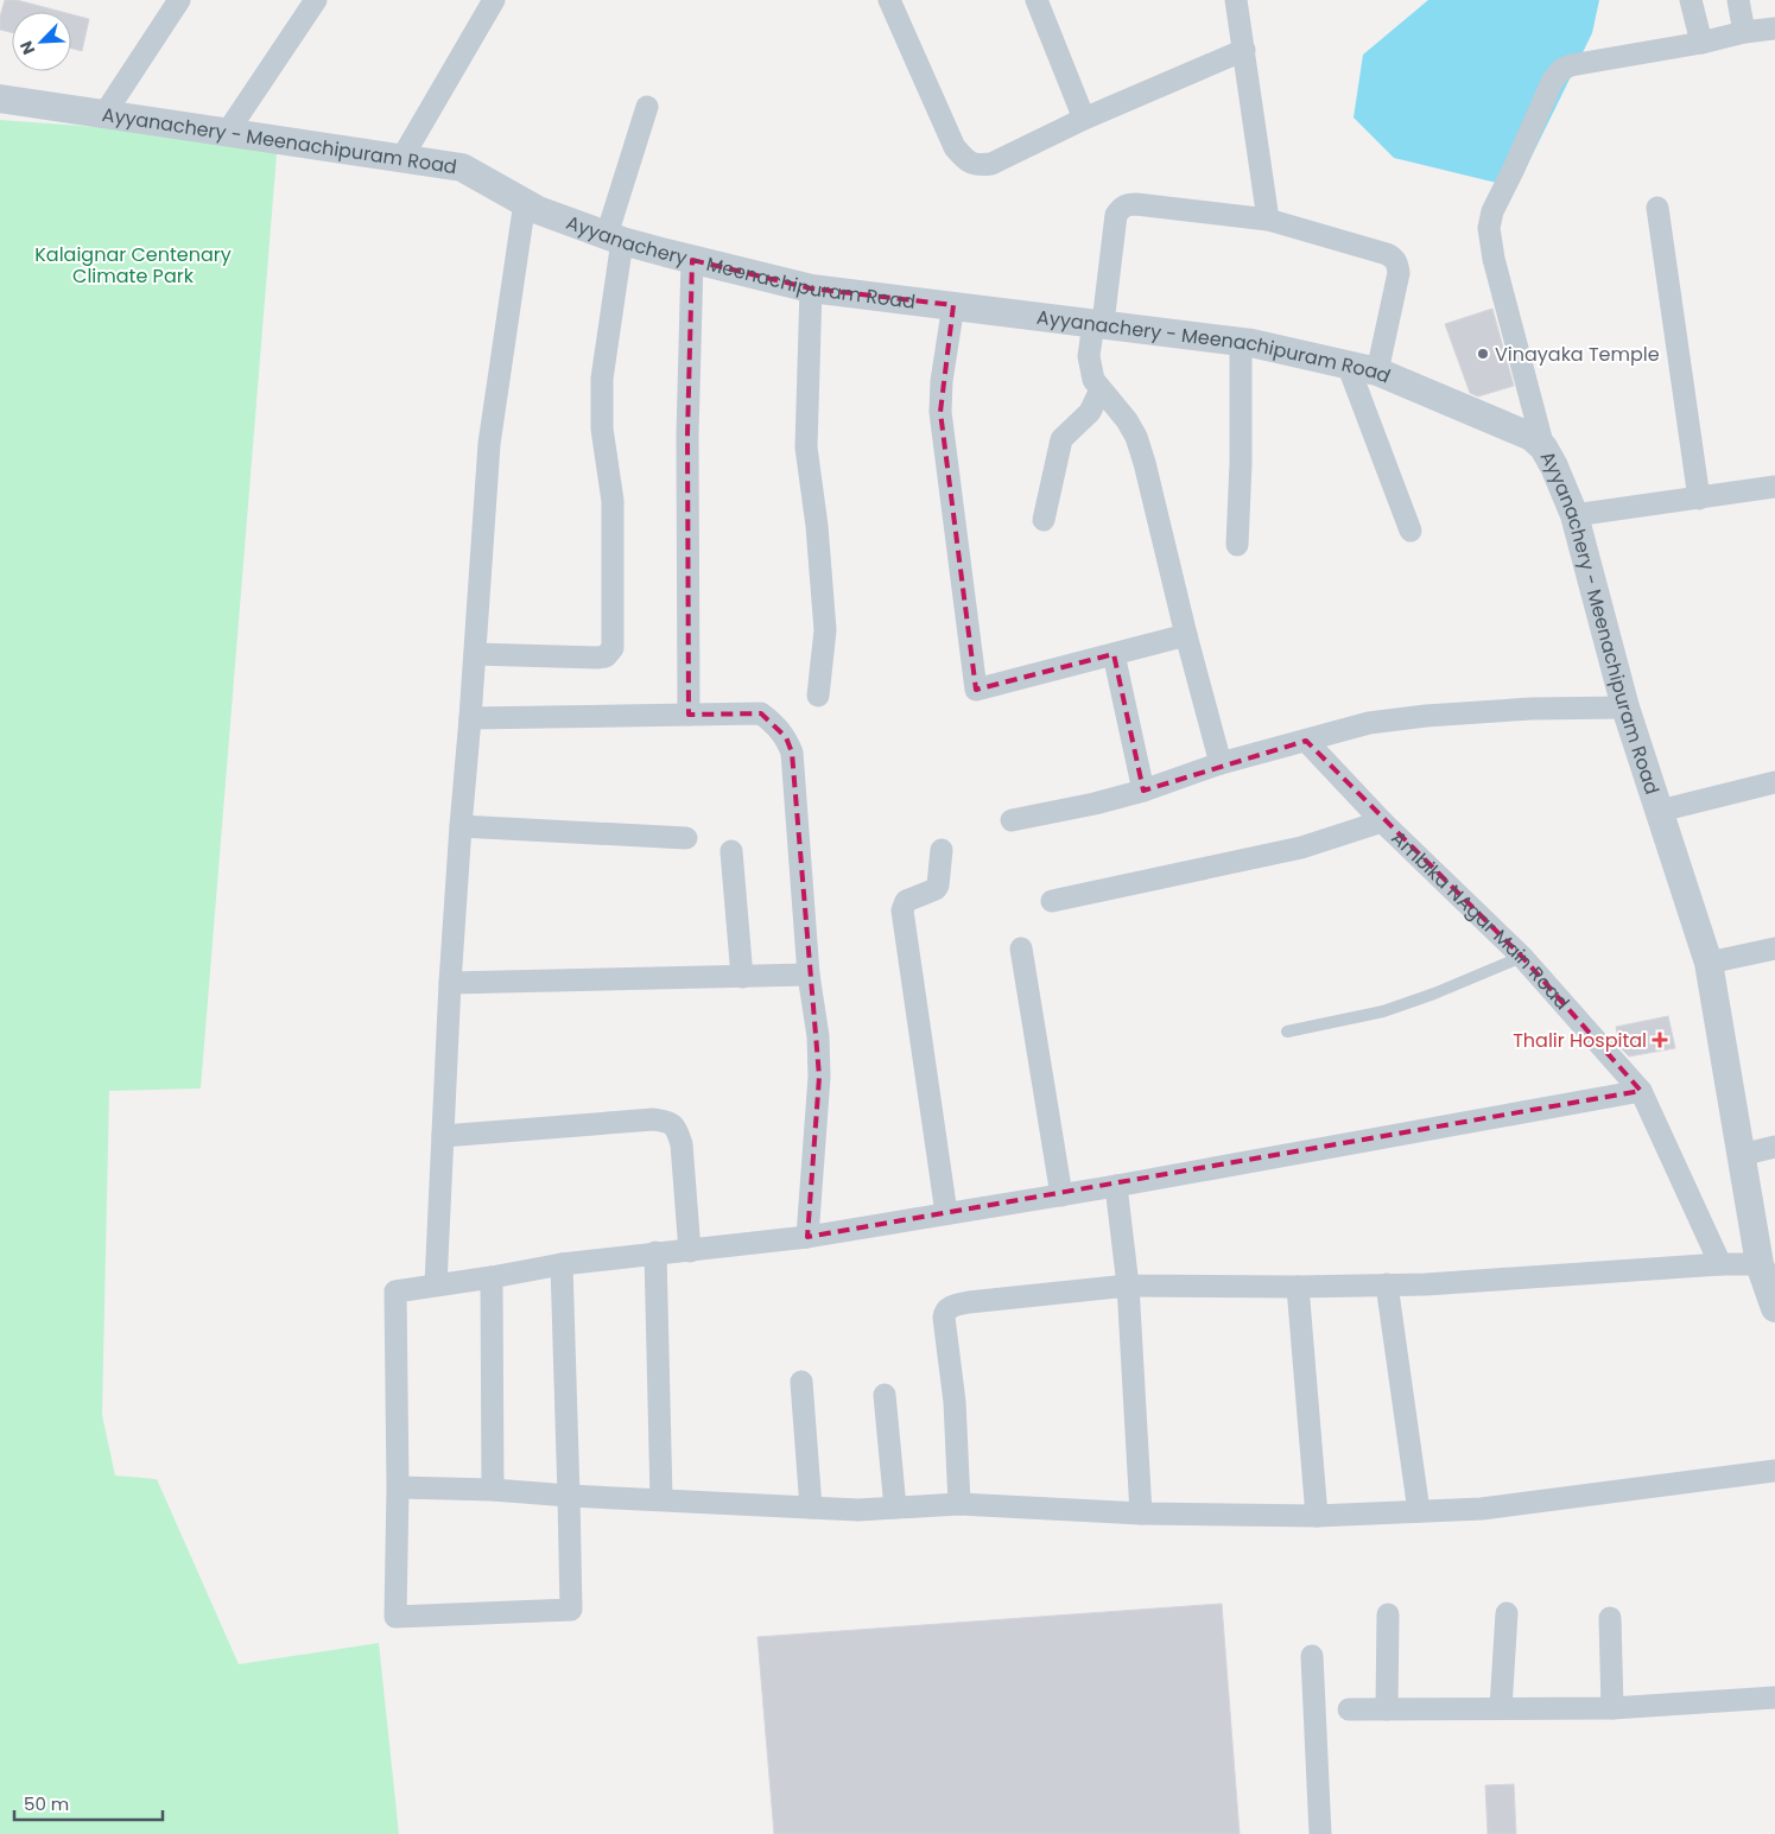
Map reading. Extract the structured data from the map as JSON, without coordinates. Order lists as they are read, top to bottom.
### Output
{
  "streets": {
    "street": ["Ayyanachery - Meenachipuram Road", "Ambika NAgar Main Road"]
  },
  "parks": ["Kalaignar Centenary Climate Park"],
  "places": {
    "other": ["Vinayaka Temple"],
    "health": ["Thalir Hospital"]
  },
  "scale_bar": "50 m",
  "north": "bottom left"
}
